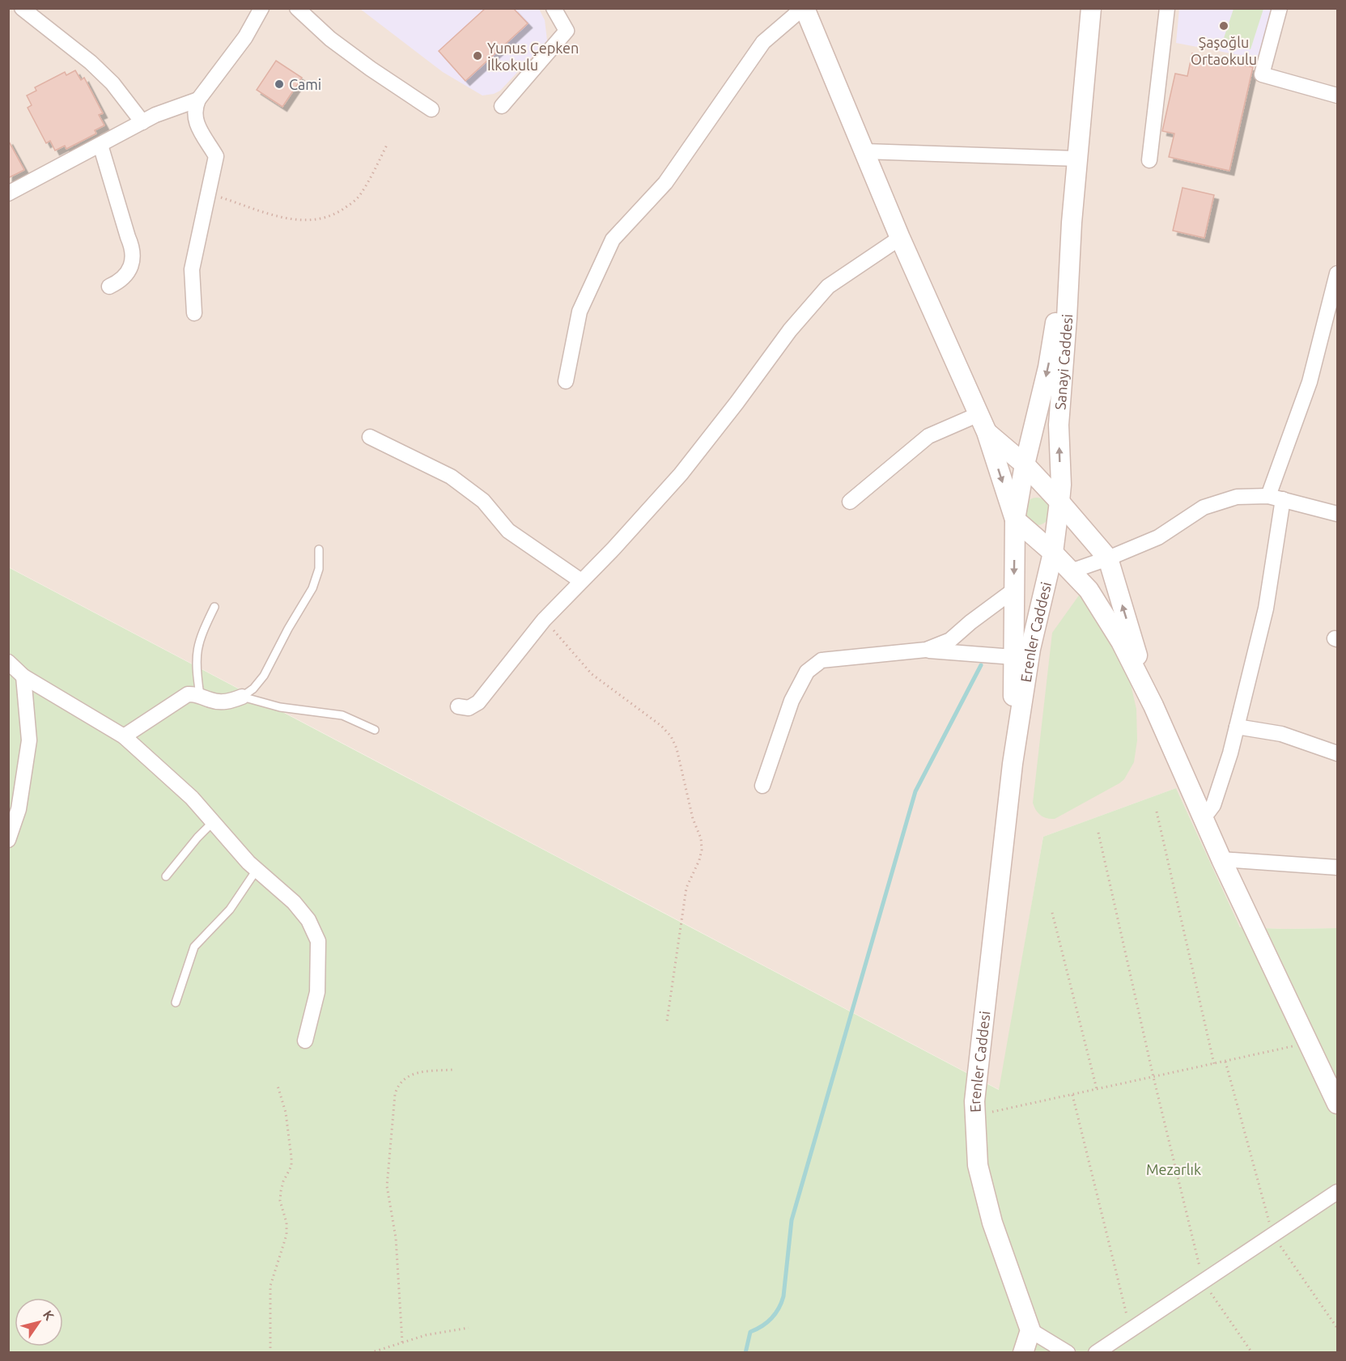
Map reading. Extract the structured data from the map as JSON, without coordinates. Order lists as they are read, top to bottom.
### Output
{
  "streets": {
    "main road": ["Sanayi Caddesi", "Erenler Caddesi"]
  },
  "crossings": [
    ["Sanayi Caddesi", "Erenler Caddesi"]
  ],
  "parks": ["Mezarlık"],
  "places": ["Şaşoğlu Ortaokulu", "Yunus Çepken İlkokulu", "Cami"],
  "north": "top right"
}
